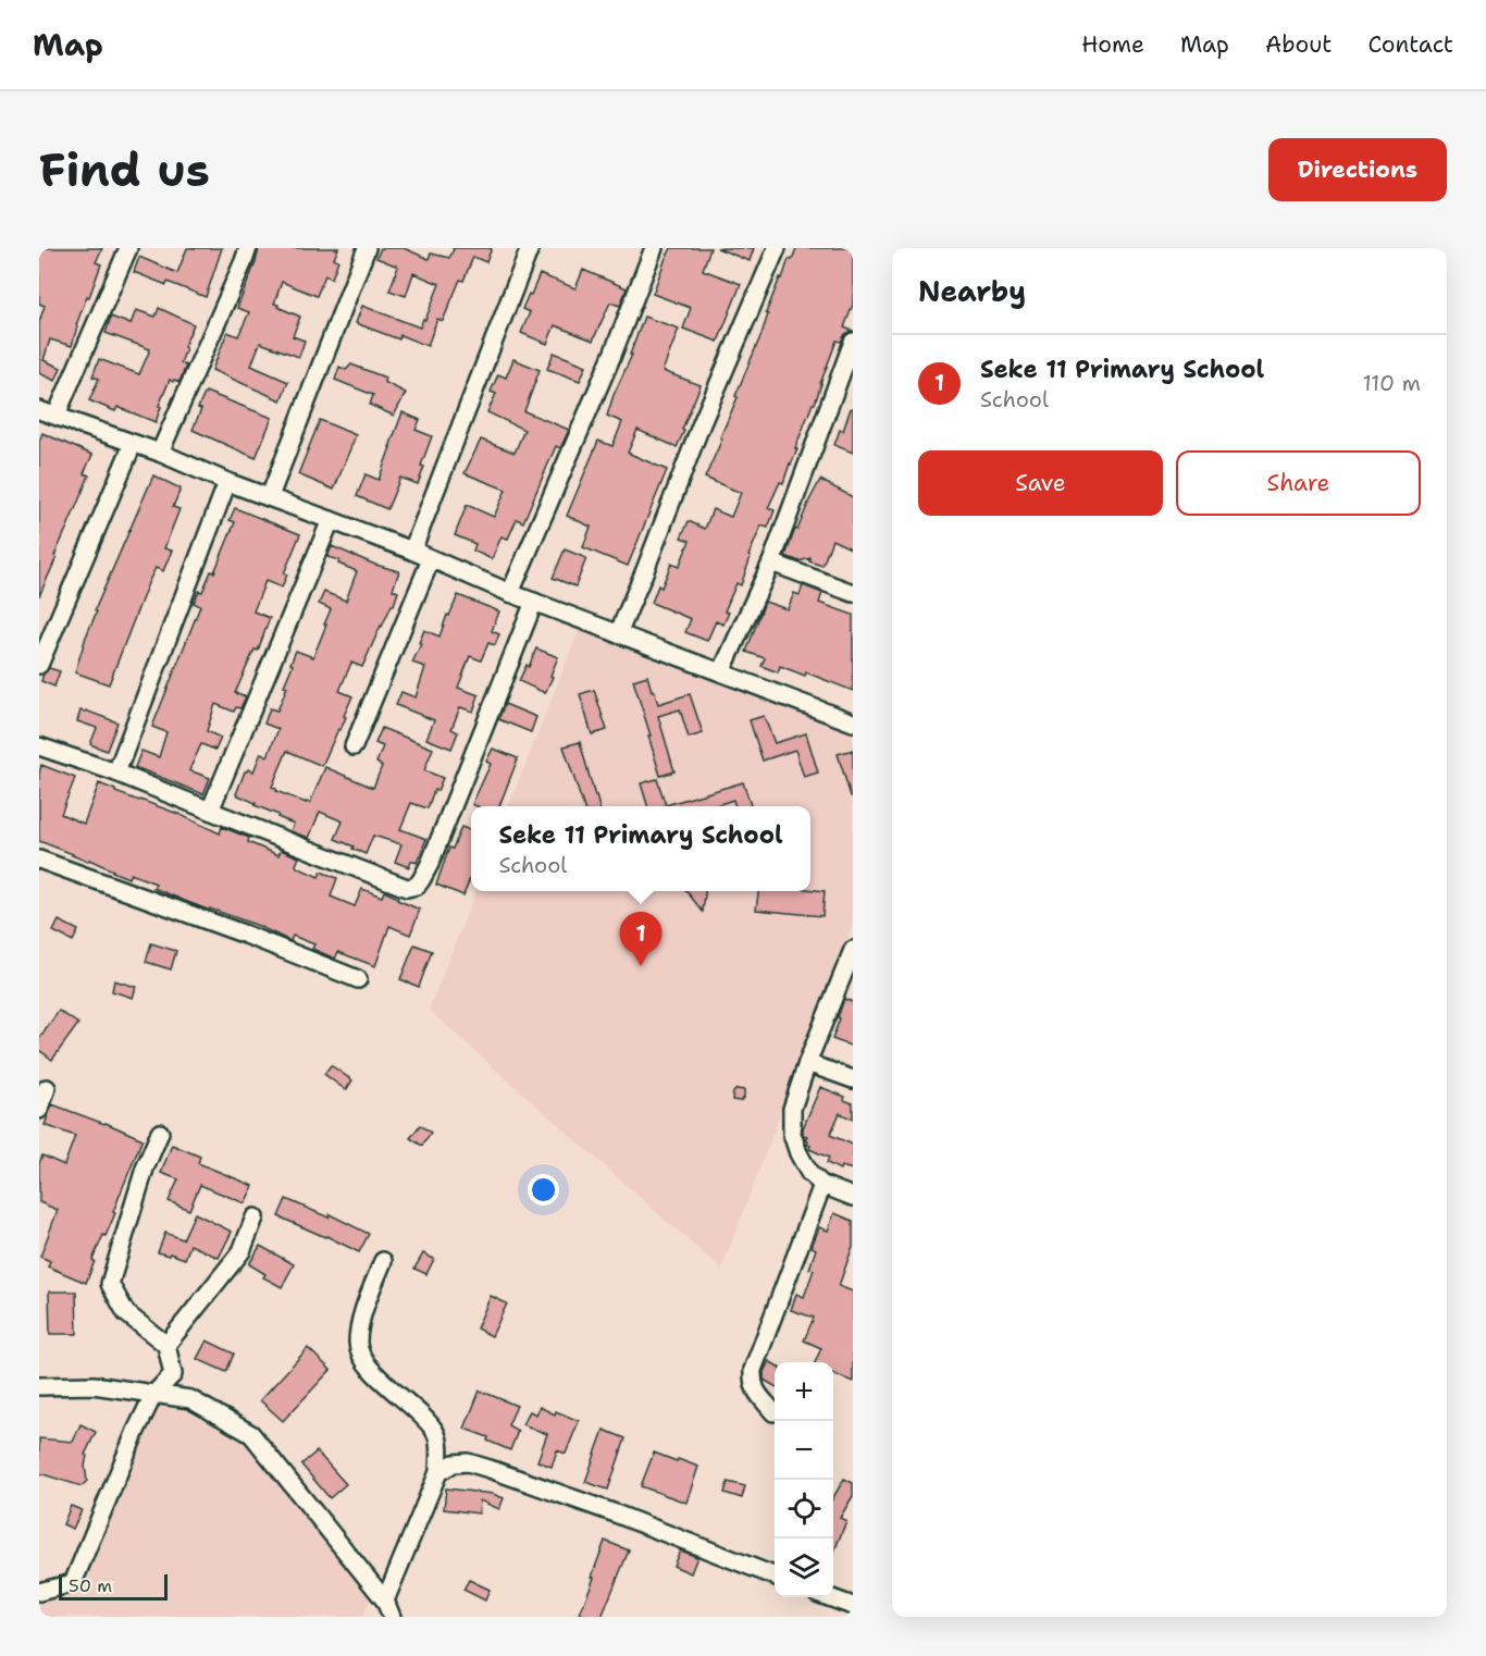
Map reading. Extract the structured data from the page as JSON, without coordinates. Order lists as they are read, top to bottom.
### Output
{
  "scale_bar": "50 m",
  "page": {
    "header": "Map",
    "nav": [
      "Home",
      "Map",
      "About",
      "Contact"
    ],
    "buttons": [
      "Directions",
      ["Save", "Share"]
    ],
    "title": "Find us",
    "heading": "Nearby",
    "list": [
      {
        "mark": "1",
        "name": "Seke 11 Primary School",
        "note": "School",
        "value": "110 m"
      }
    ],
    "popup": ["Seke 11 Primary School", "School"],
    "pins": "1",
    "map_buttons": ["+", "−"],
    "scale": "50 m"
  }
}
